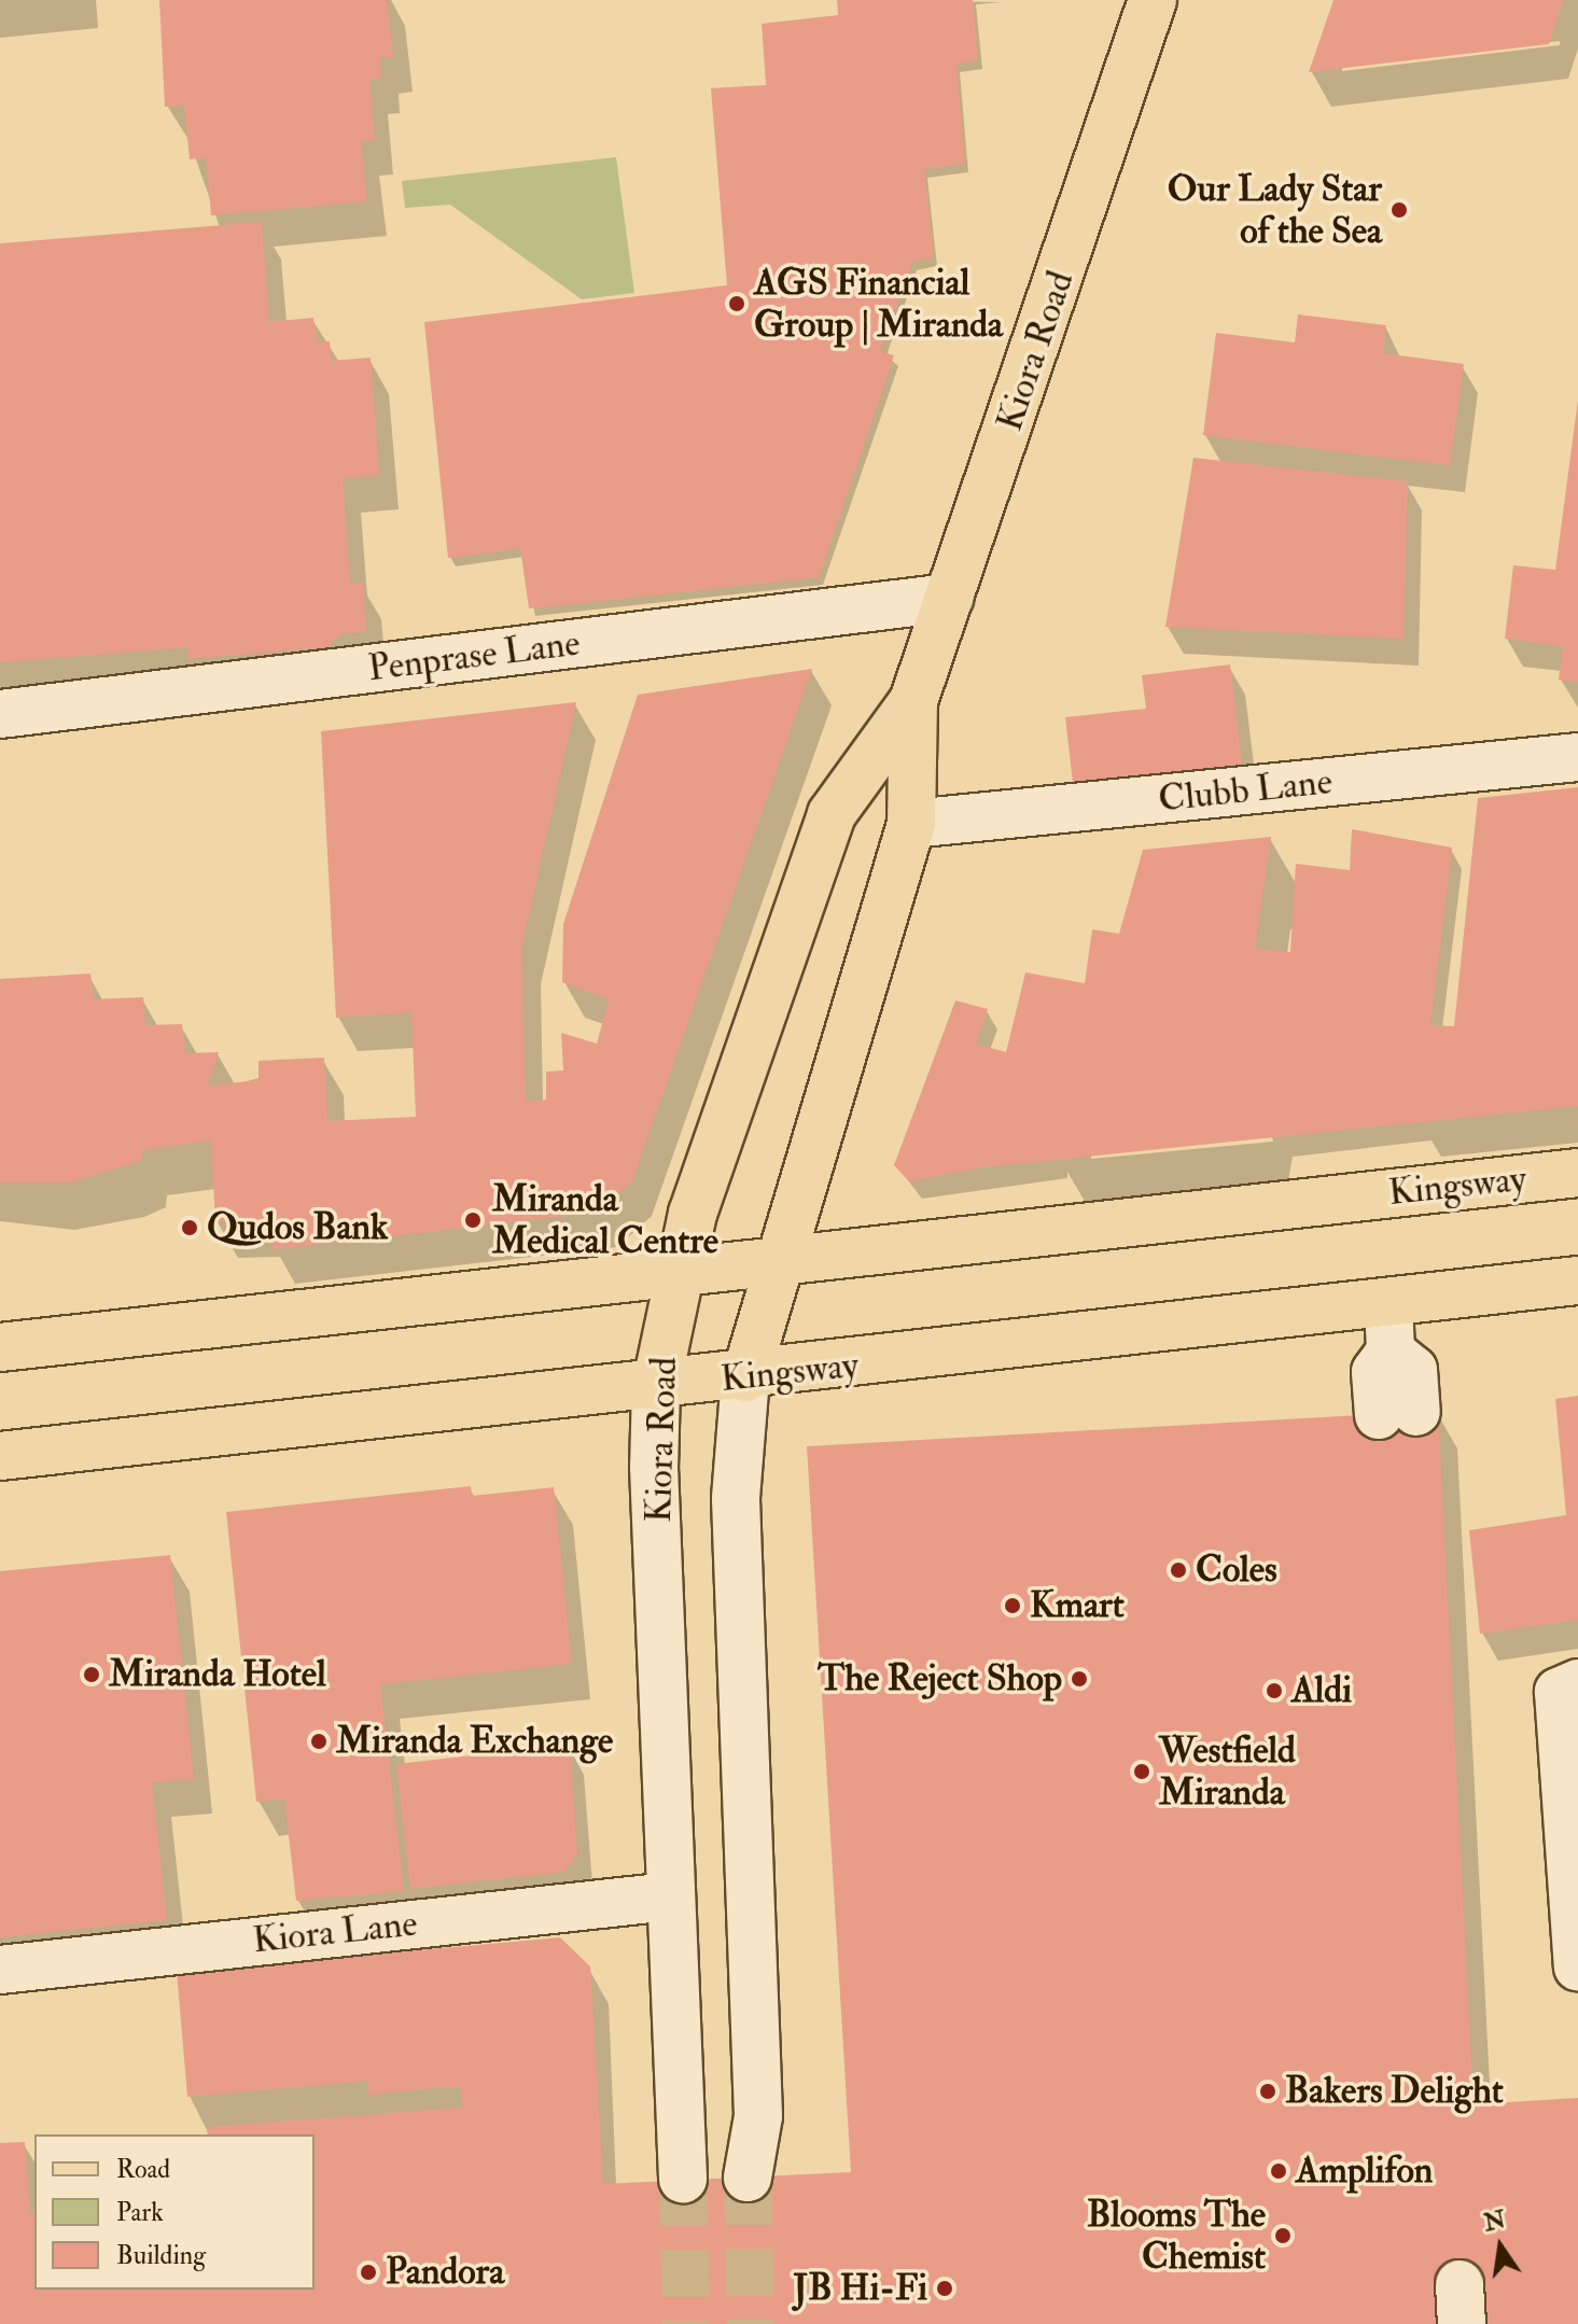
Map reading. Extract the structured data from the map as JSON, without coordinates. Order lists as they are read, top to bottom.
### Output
{
  "streets": {
    "main road": ["Kiora Road", "Kingsway"],
    "street": ["Penprase Lane", "Clubb Lane", "Kiora Lane"]
  },
  "crossings": [
    ["Kiora Road", "Penprase Lane"],
    ["Kiora Road", "Clubb Lane"],
    ["Kiora Road", "Kingsway"],
    ["Kiora Road", "Kiora Lane"]
  ],
  "places": [
    "Our Lady Star of the Sea",
    "AGS Financial Group | Miranda",
    "Miranda Medical Centre",
    "Qudos Bank",
    "Coles",
    "Kmart",
    "Miranda Hotel",
    "The Reject Shop",
    "Aldi",
    "Miranda Exchange",
    "Westfield Miranda",
    "Bakers Delight",
    "Amplifon",
    "Blooms The Chemist",
    "Pandora",
    "JB Hi-Fi"
  ],
  "legend": ["Road", "Park", "Building"],
  "north": "top"
}
